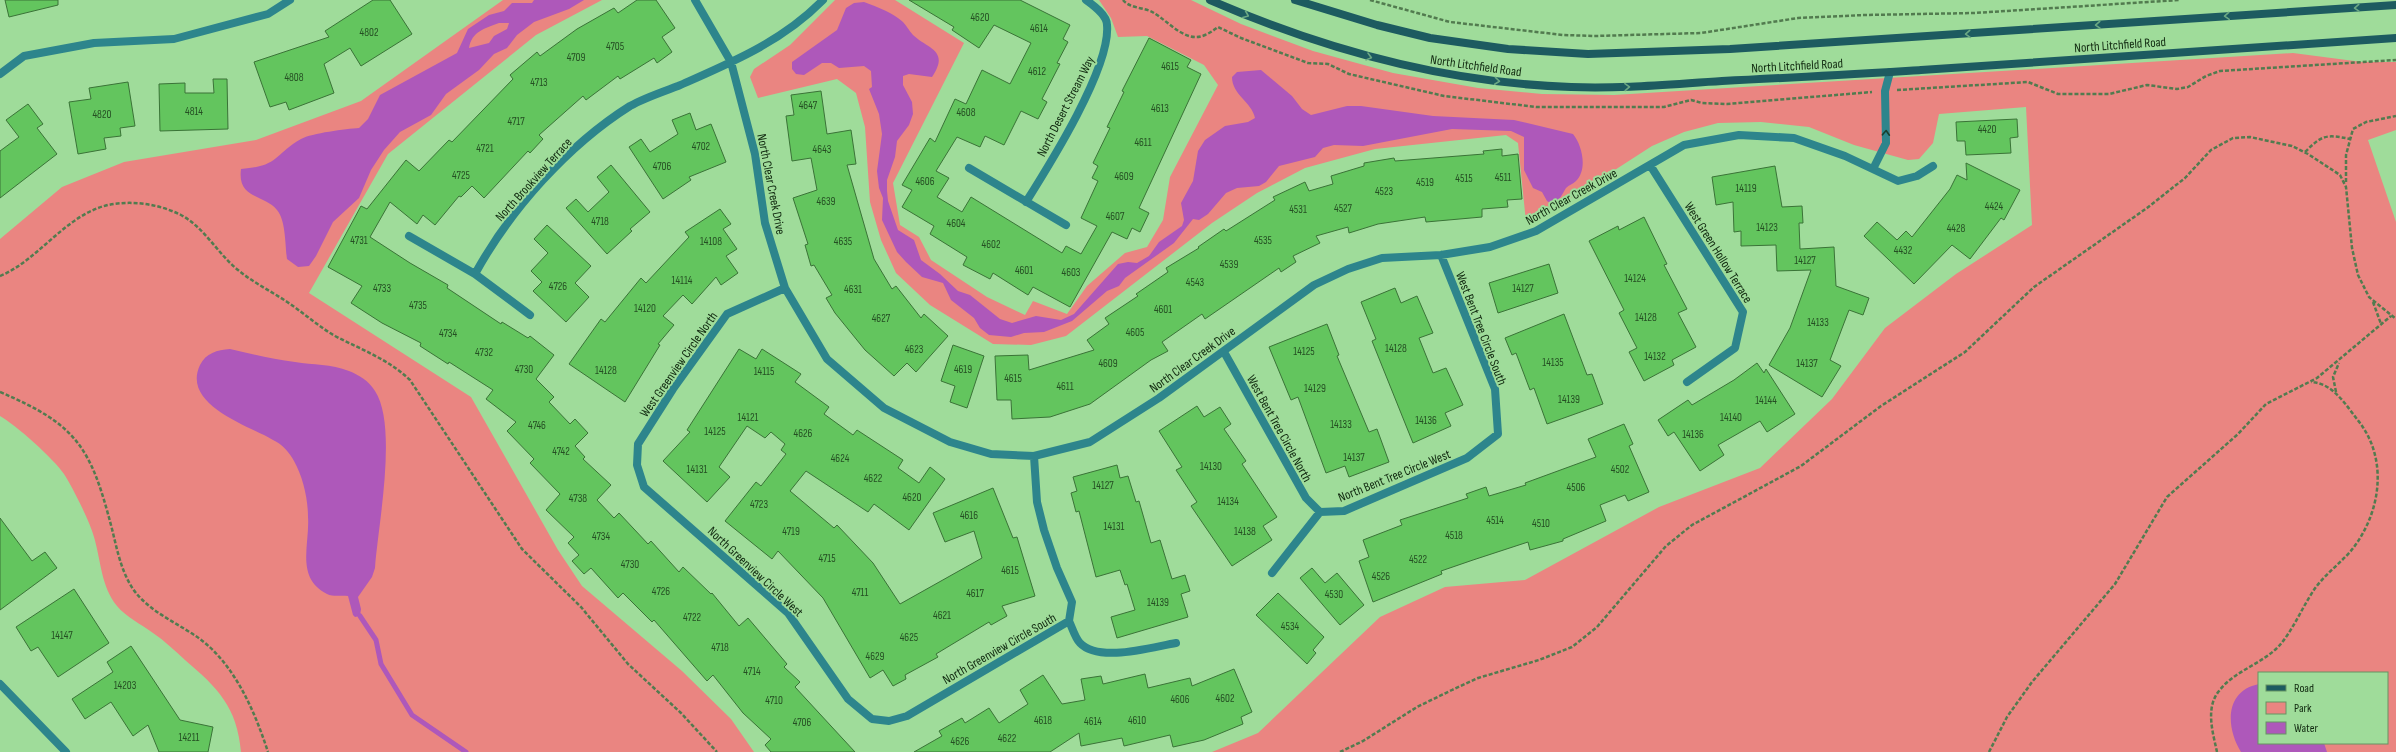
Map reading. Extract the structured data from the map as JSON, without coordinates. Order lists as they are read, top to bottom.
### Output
{
  "streets": {
    "main road": ["North Litchfield Road"],
    "street": [
      "North Desert Stream Way",
      "North Brookview Terrace",
      "North Clear Creek Drive",
      "West Green Hollow Terrace",
      "West Bent Tree Circle South",
      "West Greenview Circle North",
      "West Bent Tree Circle North",
      "North Bent Tree Circle West",
      "North Greenview Circle West",
      "North Greenview Circle South"
    ]
  },
  "crossings": [
    ["North Brookview Terrace", "North Clear Creek Drive"],
    ["North Clear Creek Drive", "West Green Hollow Terrace"],
    ["North Clear Creek Drive", "West Bent Tree Circle South"],
    ["North Clear Creek Drive", "West Greenview Circle North"],
    ["North Clear Creek Drive", "West Bent Tree Circle North"],
    ["West Bent Tree Circle South", "North Bent Tree Circle West"],
    ["West Greenview Circle North", "North Greenview Circle West"],
    ["West Bent Tree Circle North", "North Bent Tree Circle West"],
    ["North Greenview Circle West", "North Greenview Circle South"]
  ],
  "house_numbers": [
    "4620",
    "4614",
    "4802",
    "4705",
    "4709",
    "4615",
    "4612",
    "4808",
    "4713",
    "4647",
    "4613",
    "4814",
    "4608",
    "4820",
    "4717",
    "4420",
    "4611",
    "4702",
    "4721",
    "4643",
    "4706",
    "4725",
    "4609",
    "4511",
    "4515",
    "4606",
    "4519",
    "14119",
    "4523",
    "4639",
    "4424",
    "4527",
    "4531",
    "4607",
    "4718",
    "4604",
    "14123",
    "4428",
    "4731",
    "4535",
    "14108",
    "4635",
    "4602",
    "4432",
    "14127",
    "4539",
    "4601",
    "4603",
    "14124",
    "14114",
    "4543",
    "4726",
    "4733",
    "14127",
    "4631",
    "4735",
    "14120",
    "4601",
    "14128",
    "4627",
    "14133",
    "4605",
    "4734",
    "14128",
    "4623",
    "14125",
    "4732",
    "14132",
    "14135",
    "4609",
    "14137",
    "4730",
    "4619",
    "14128",
    "14115",
    "4615",
    "4611",
    "14129",
    "14139",
    "14144",
    "14121",
    "14140",
    "14136",
    "14133",
    "4746",
    "14125",
    "4626",
    "14136",
    "4742",
    "14137",
    "4624",
    "14130",
    "14131",
    "4502",
    "4622",
    "14127",
    "4506",
    "4620",
    "4738",
    "14134",
    "4723",
    "4616",
    "4514",
    "4510",
    "14131",
    "4719",
    "14138",
    "4518",
    "4734",
    "4715",
    "4522",
    "4730",
    "4615",
    "4526",
    "4726",
    "4711",
    "4617",
    "4530",
    "14139",
    "4621",
    "4722",
    "4534",
    "14147",
    "4625",
    "4718",
    "4629",
    "4714",
    "14203",
    "4602",
    "4606",
    "4710",
    "4618",
    "4610",
    "4614",
    "4706",
    "14211",
    "4622",
    "4626"
  ],
  "legend": ["Road", "Park", "Water"]
}
